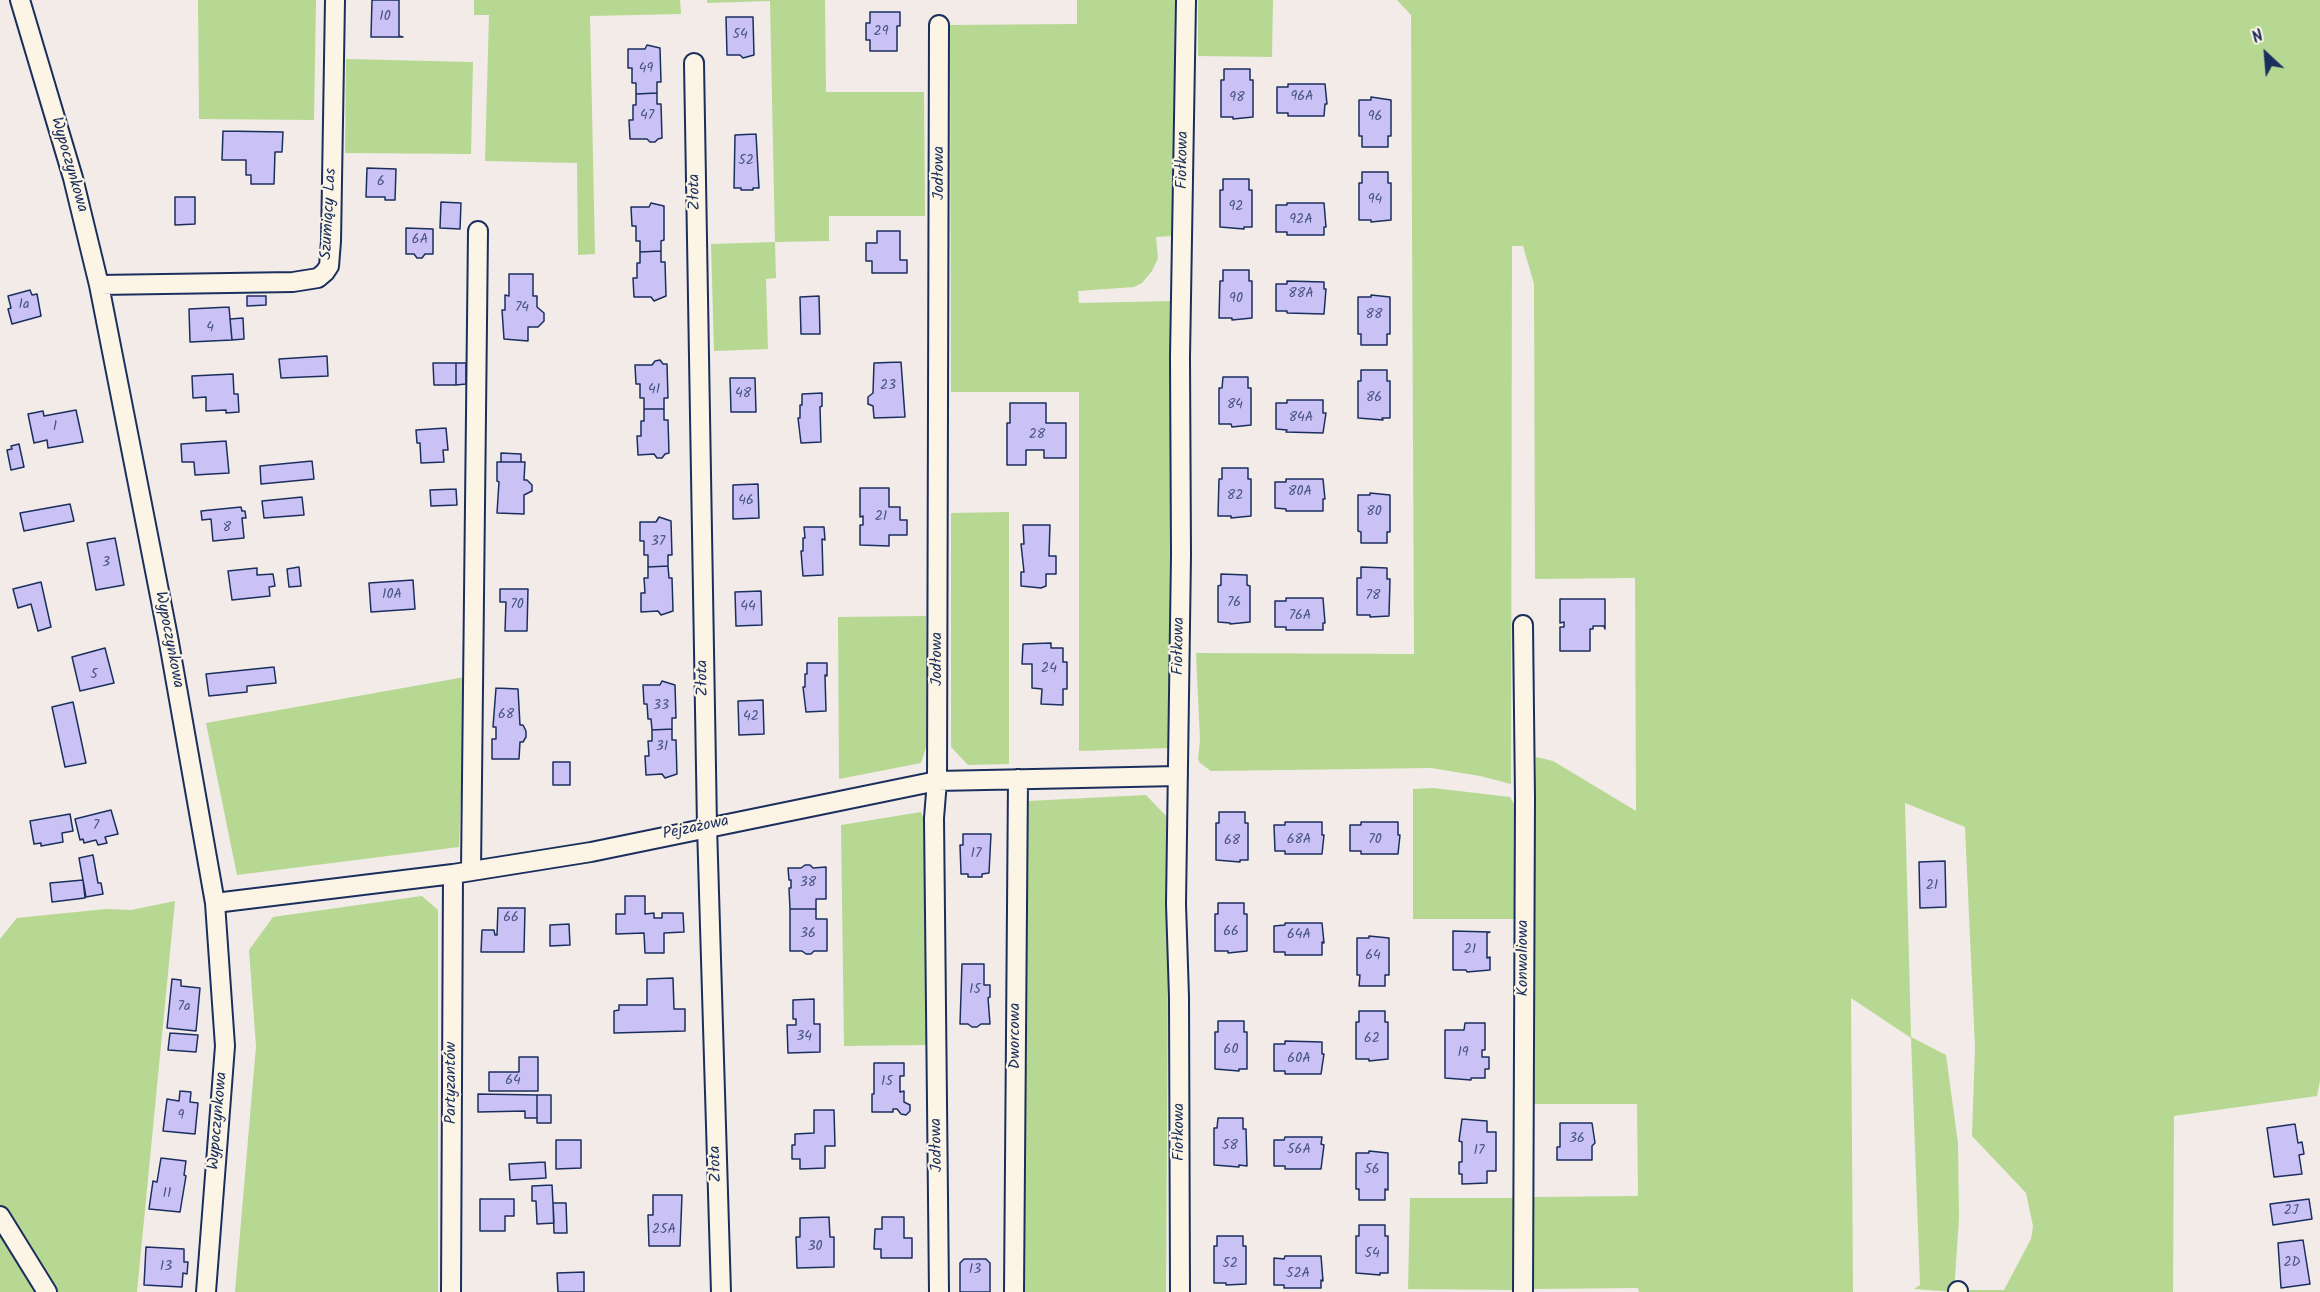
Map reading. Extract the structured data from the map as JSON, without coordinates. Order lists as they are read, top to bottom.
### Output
{
  "streets": {
    "street": [
      "Fiołkowa",
      "Wypoczynkowa",
      "Jodłowa",
      "Złota",
      "Szumiący Las",
      "Pejzażowa",
      "Konwaliowa",
      "Dworcowa",
      "Partyzantów"
    ]
  },
  "crossings": [
    ["Fiołkowa", "Pejzażowa"],
    ["Wypoczynkowa", "Szumiący Las"],
    ["Wypoczynkowa", "Pejzażowa"],
    ["Jodłowa", "Pejzażowa"],
    ["Złota", "Pejzażowa"],
    ["Pejzażowa", "Dworcowa"],
    ["Pejzażowa", "Partyzantów"]
  ],
  "house_numbers": [
    "10",
    "29",
    "54",
    "49",
    "96A",
    "98",
    "47",
    "96",
    "52",
    "6",
    "94",
    "92",
    "92A",
    "6A",
    "88A",
    "90",
    "1a",
    "74",
    "88",
    "4",
    "23",
    "41",
    "48",
    "86",
    "84",
    "84A",
    "1",
    "28",
    "80A",
    "82",
    "46",
    "80",
    "21",
    "8",
    "37",
    "3",
    "10A",
    "78",
    "76",
    "70",
    "44",
    "76A",
    "24",
    "5",
    "33",
    "68",
    "42",
    "31",
    "7",
    "68A",
    "70",
    "68",
    "17",
    "38",
    "21",
    "66",
    "66",
    "36",
    "64A",
    "21",
    "64",
    "15",
    "7a",
    "34",
    "62",
    "60",
    "19",
    "60A",
    "64",
    "15",
    "9",
    "36",
    "58",
    "56A",
    "17",
    "56",
    "11",
    "2J",
    "25A",
    "30",
    "54",
    "2D",
    "52",
    "13",
    "13",
    "52A"
  ],
  "north": "top left"
}
